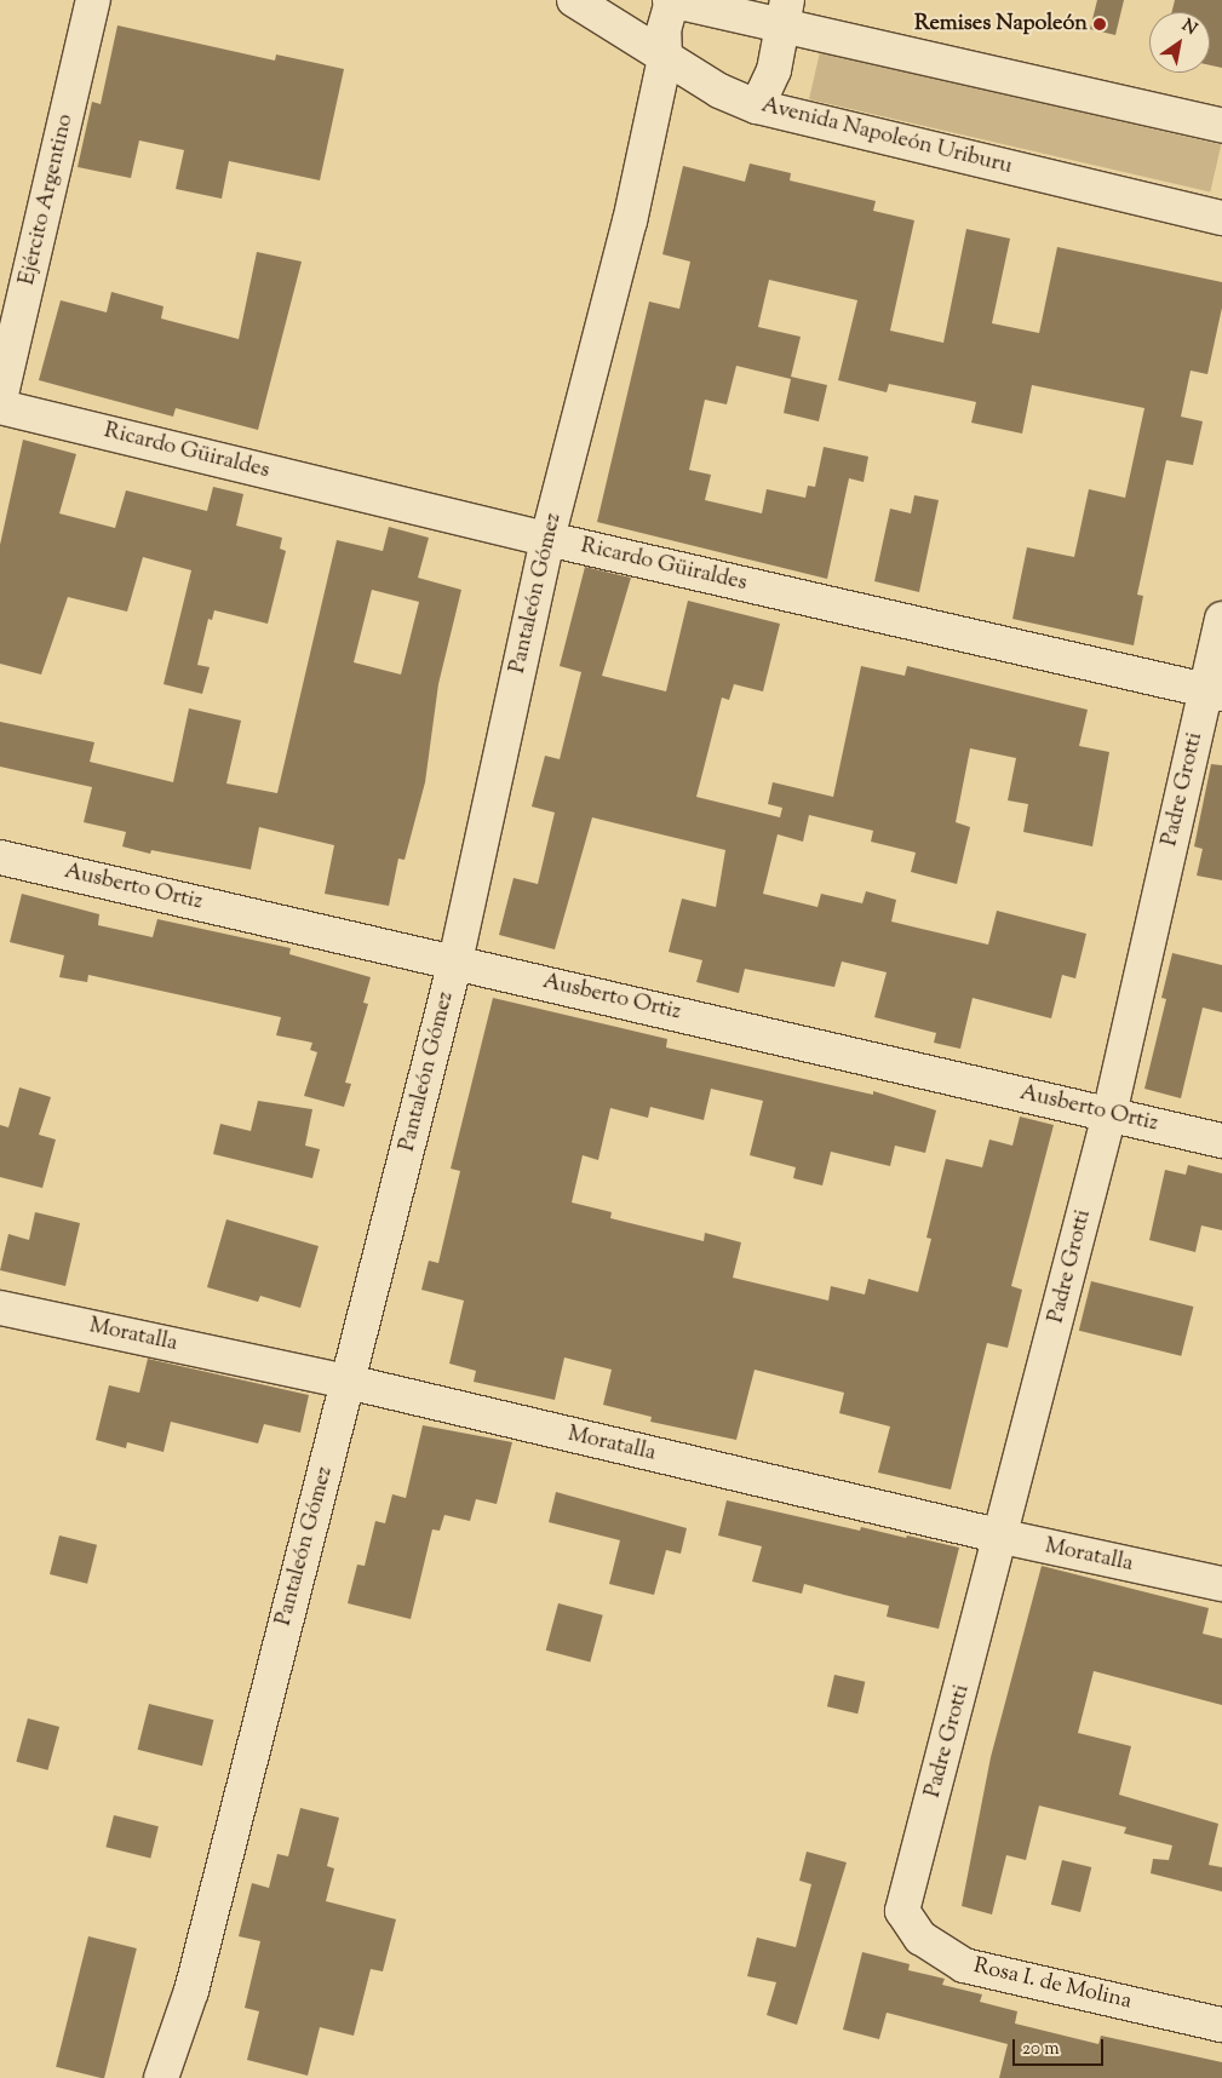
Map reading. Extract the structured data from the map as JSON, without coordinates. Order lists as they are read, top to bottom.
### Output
{
  "streets": {
    "street": [
      "Avenida Napoleón Uriburu",
      "Ejército Argentino",
      "Ricardo Güiraldes",
      "Pantaleón Gómez",
      "Padre Grotti",
      "Ausberto Ortiz",
      "Moratalla",
      "Rosa I. de Molina"
    ]
  },
  "crossings": [
    ["Avenida Napoleón Uriburu", "Pantaleón Gómez"],
    ["Ricardo Güiraldes", "Pantaleón Gómez"],
    ["Ricardo Güiraldes", "Padre Grotti"],
    ["Pantaleón Gómez", "Ausberto Ortiz"],
    ["Pantaleón Gómez", "Moratalla"],
    ["Padre Grotti", "Ausberto Ortiz"],
    ["Padre Grotti", "Moratalla"],
    ["Padre Grotti", "Rosa I. de Molina"]
  ],
  "places": ["Remises Napoleón"],
  "scale_bar": "20 m",
  "north": "top right"
}
